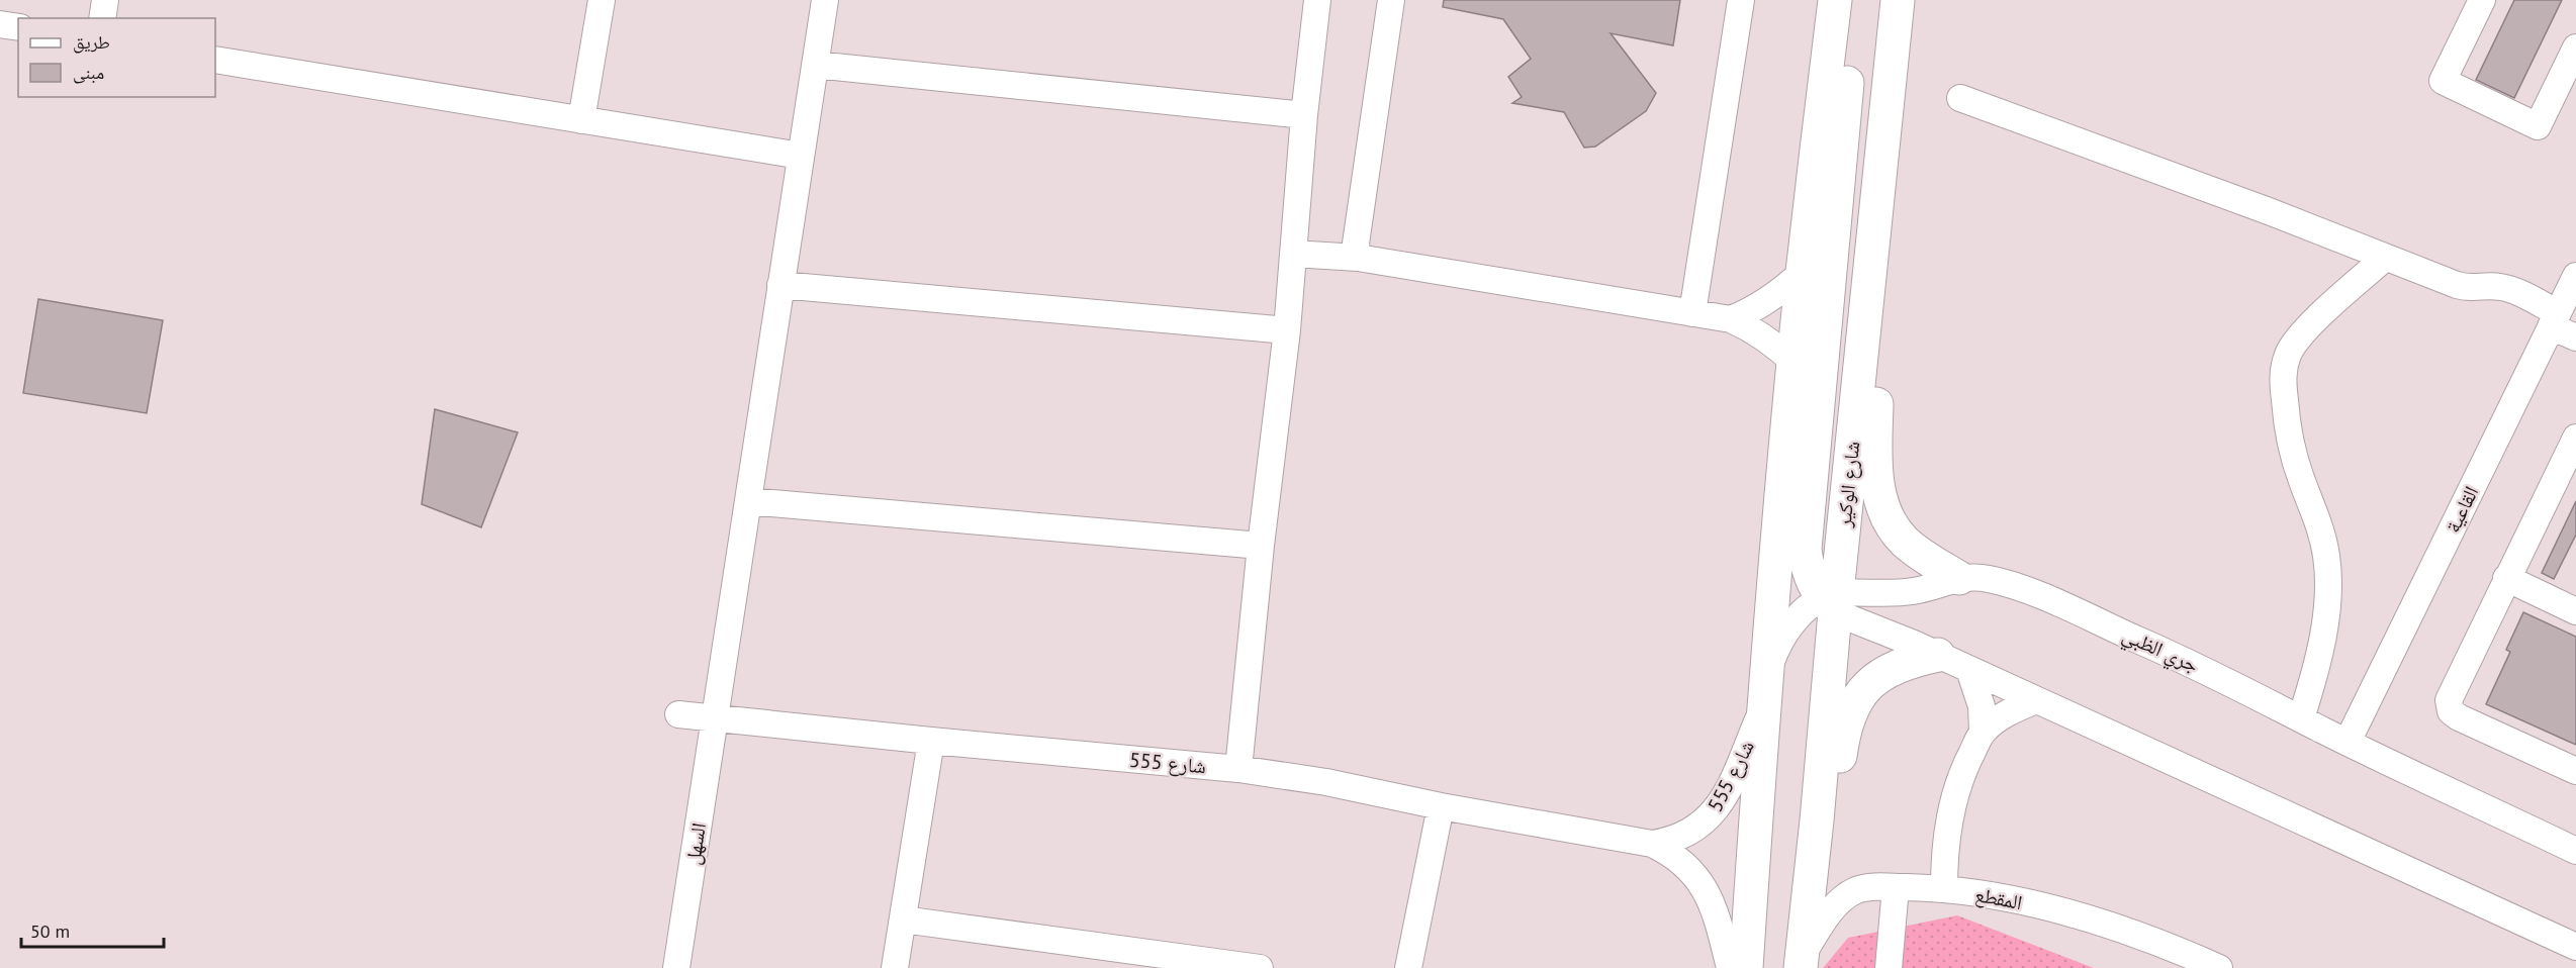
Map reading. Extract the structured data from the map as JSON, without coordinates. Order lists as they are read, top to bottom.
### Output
{
  "streets": {
    "main road": ["شارع الوكير"],
    "street": [
      "القاعية",
      "جري الظبي",
      "شارع 555",
      "السهل",
      "المقطع"
    ]
  },
  "crossings": [
    ["شارع الوكير", "جري الظبي"],
    ["شارع الوكير", "المقطع"],
    ["القاعية", "جري الظبي"],
    ["شارع 555", "السهل"]
  ],
  "legend": ["طريق", "مبنى"],
  "scale_bar": "50 m"
}
